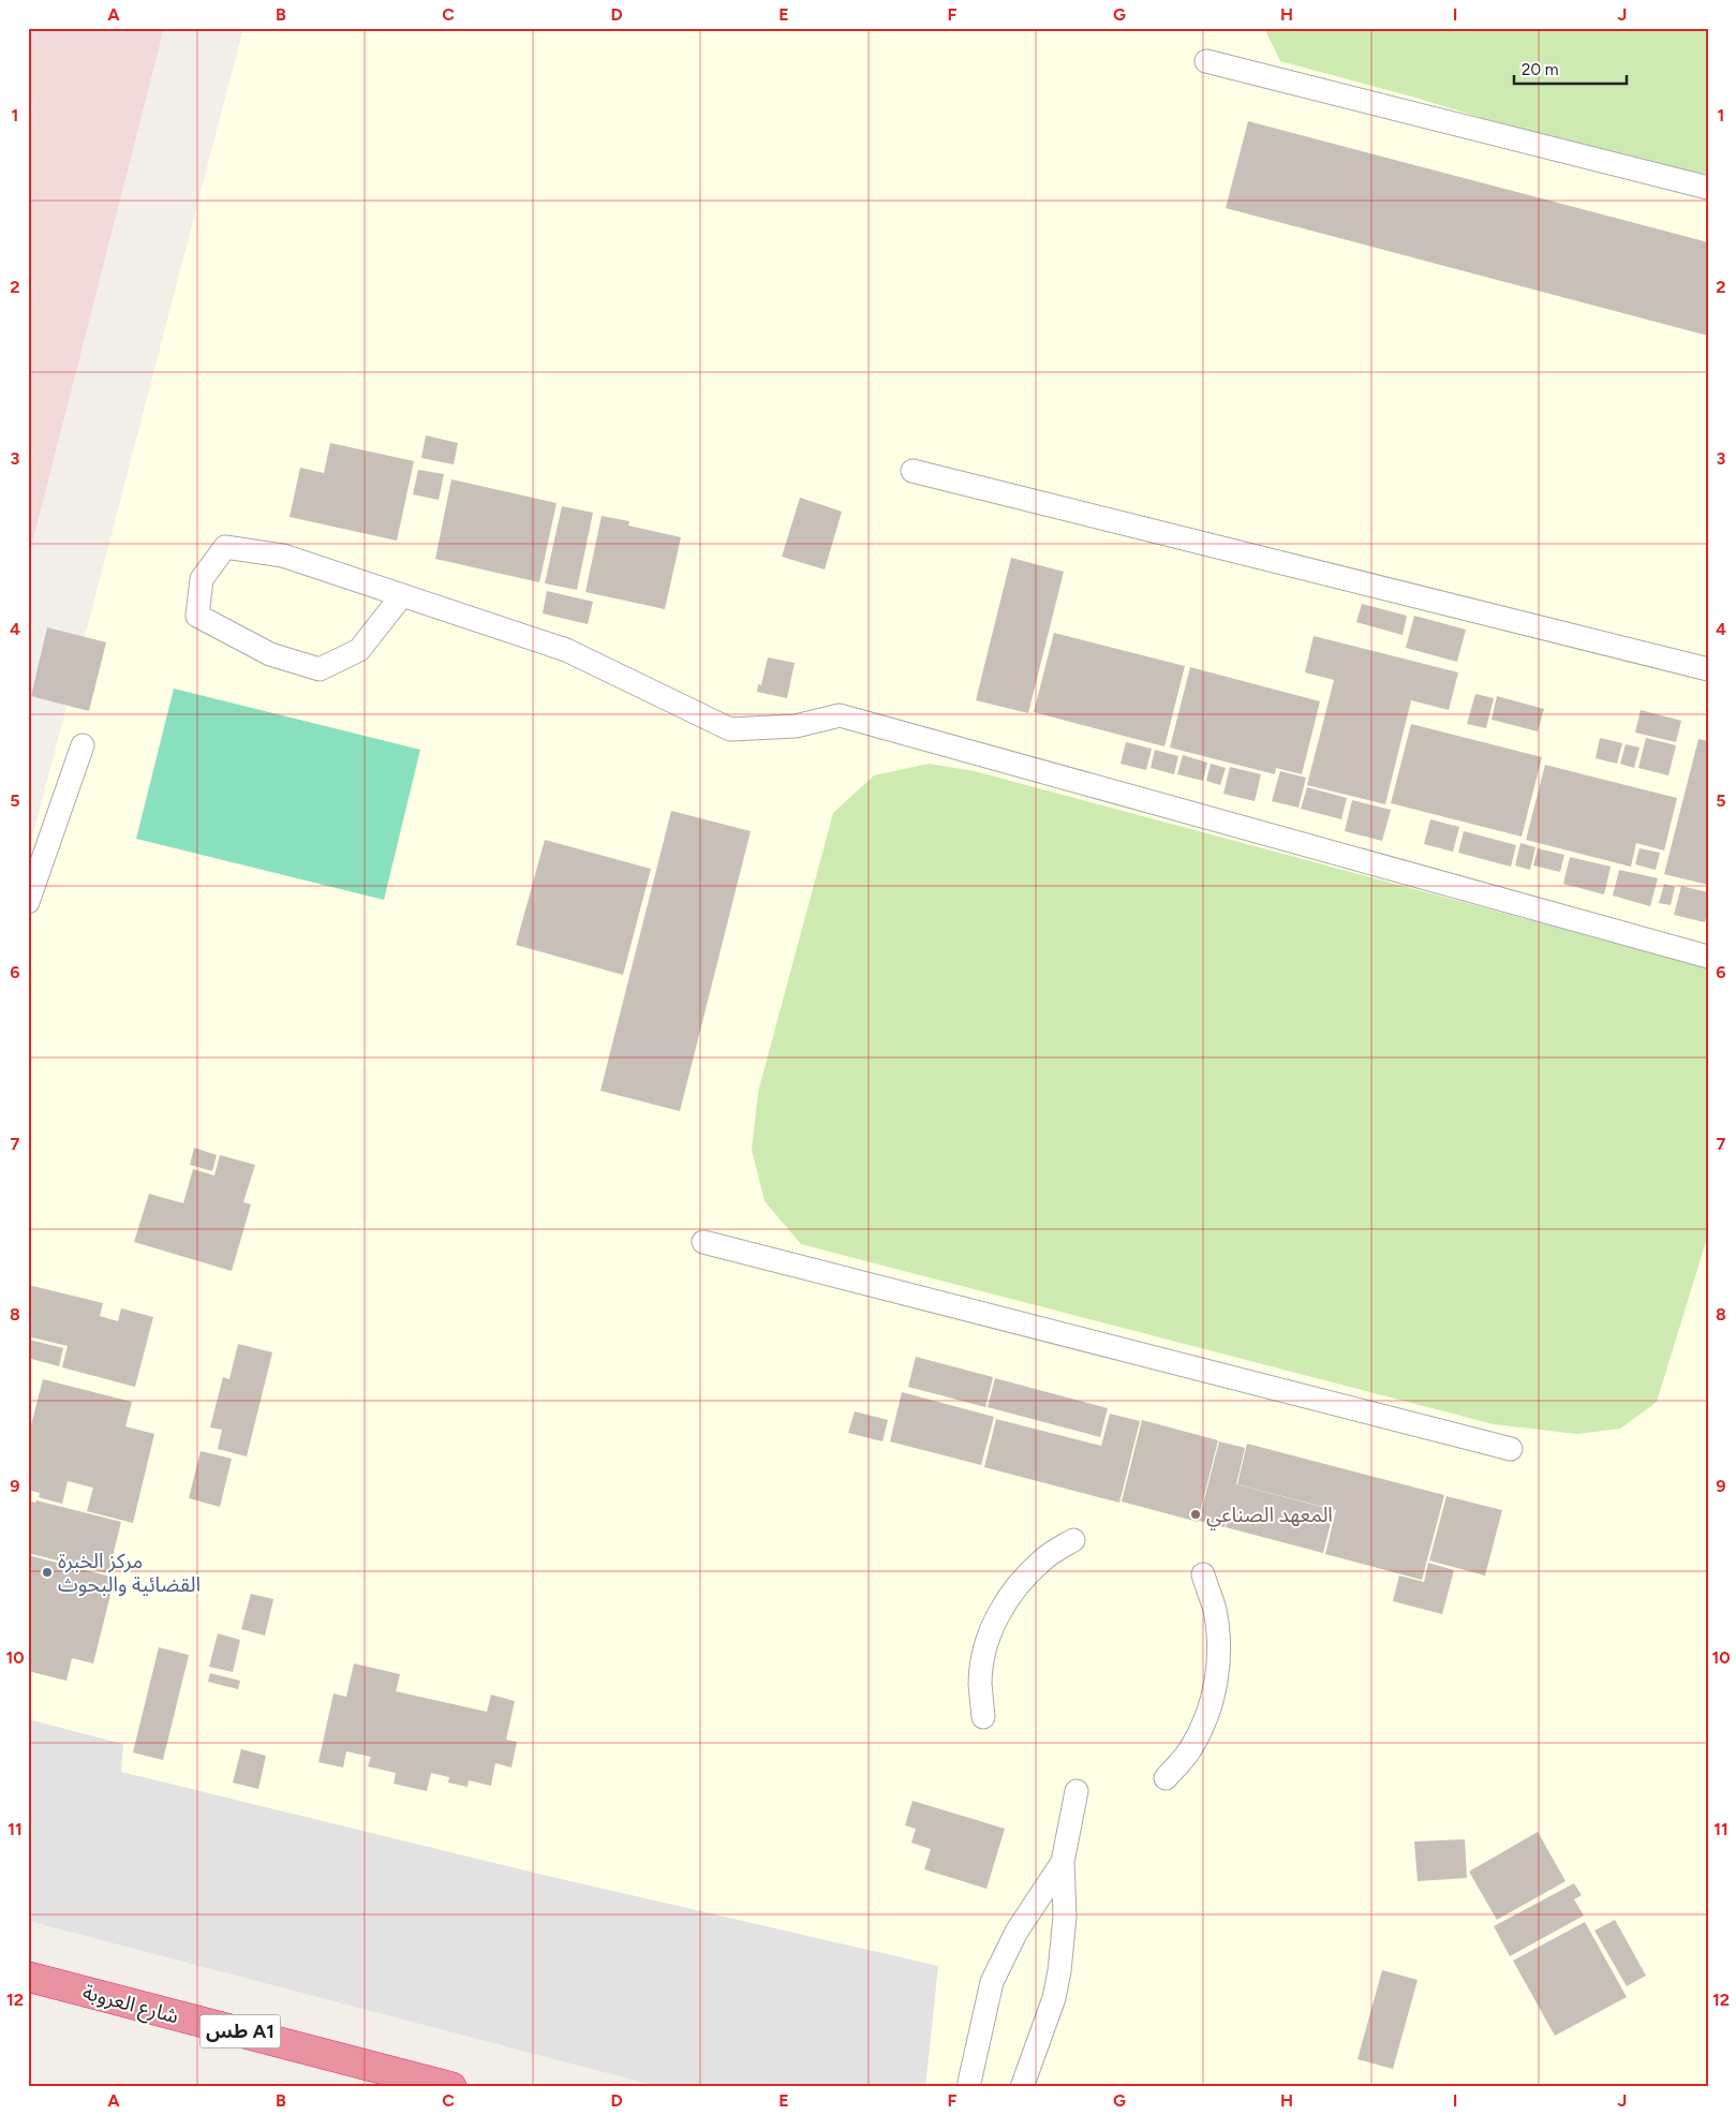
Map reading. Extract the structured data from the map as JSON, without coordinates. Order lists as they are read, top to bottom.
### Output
{
  "streets": {
    "highway": ["شارع العروبة", "طس A1"]
  },
  "places": ["المعهد الصناعي", "مركز الخبرة القضائية والبحوث"],
  "scale_bar": "20 m",
  "grid": {
    "columns": [
      "A",
      "B",
      "C",
      "D",
      "E",
      "F",
      "G",
      "H",
      "I",
      "J"
    ],
    "rows": [
      "1",
      "2",
      "3",
      "4",
      "5",
      "6",
      "7",
      "8",
      "9",
      "10",
      "11",
      "12"
    ]
  }
}
